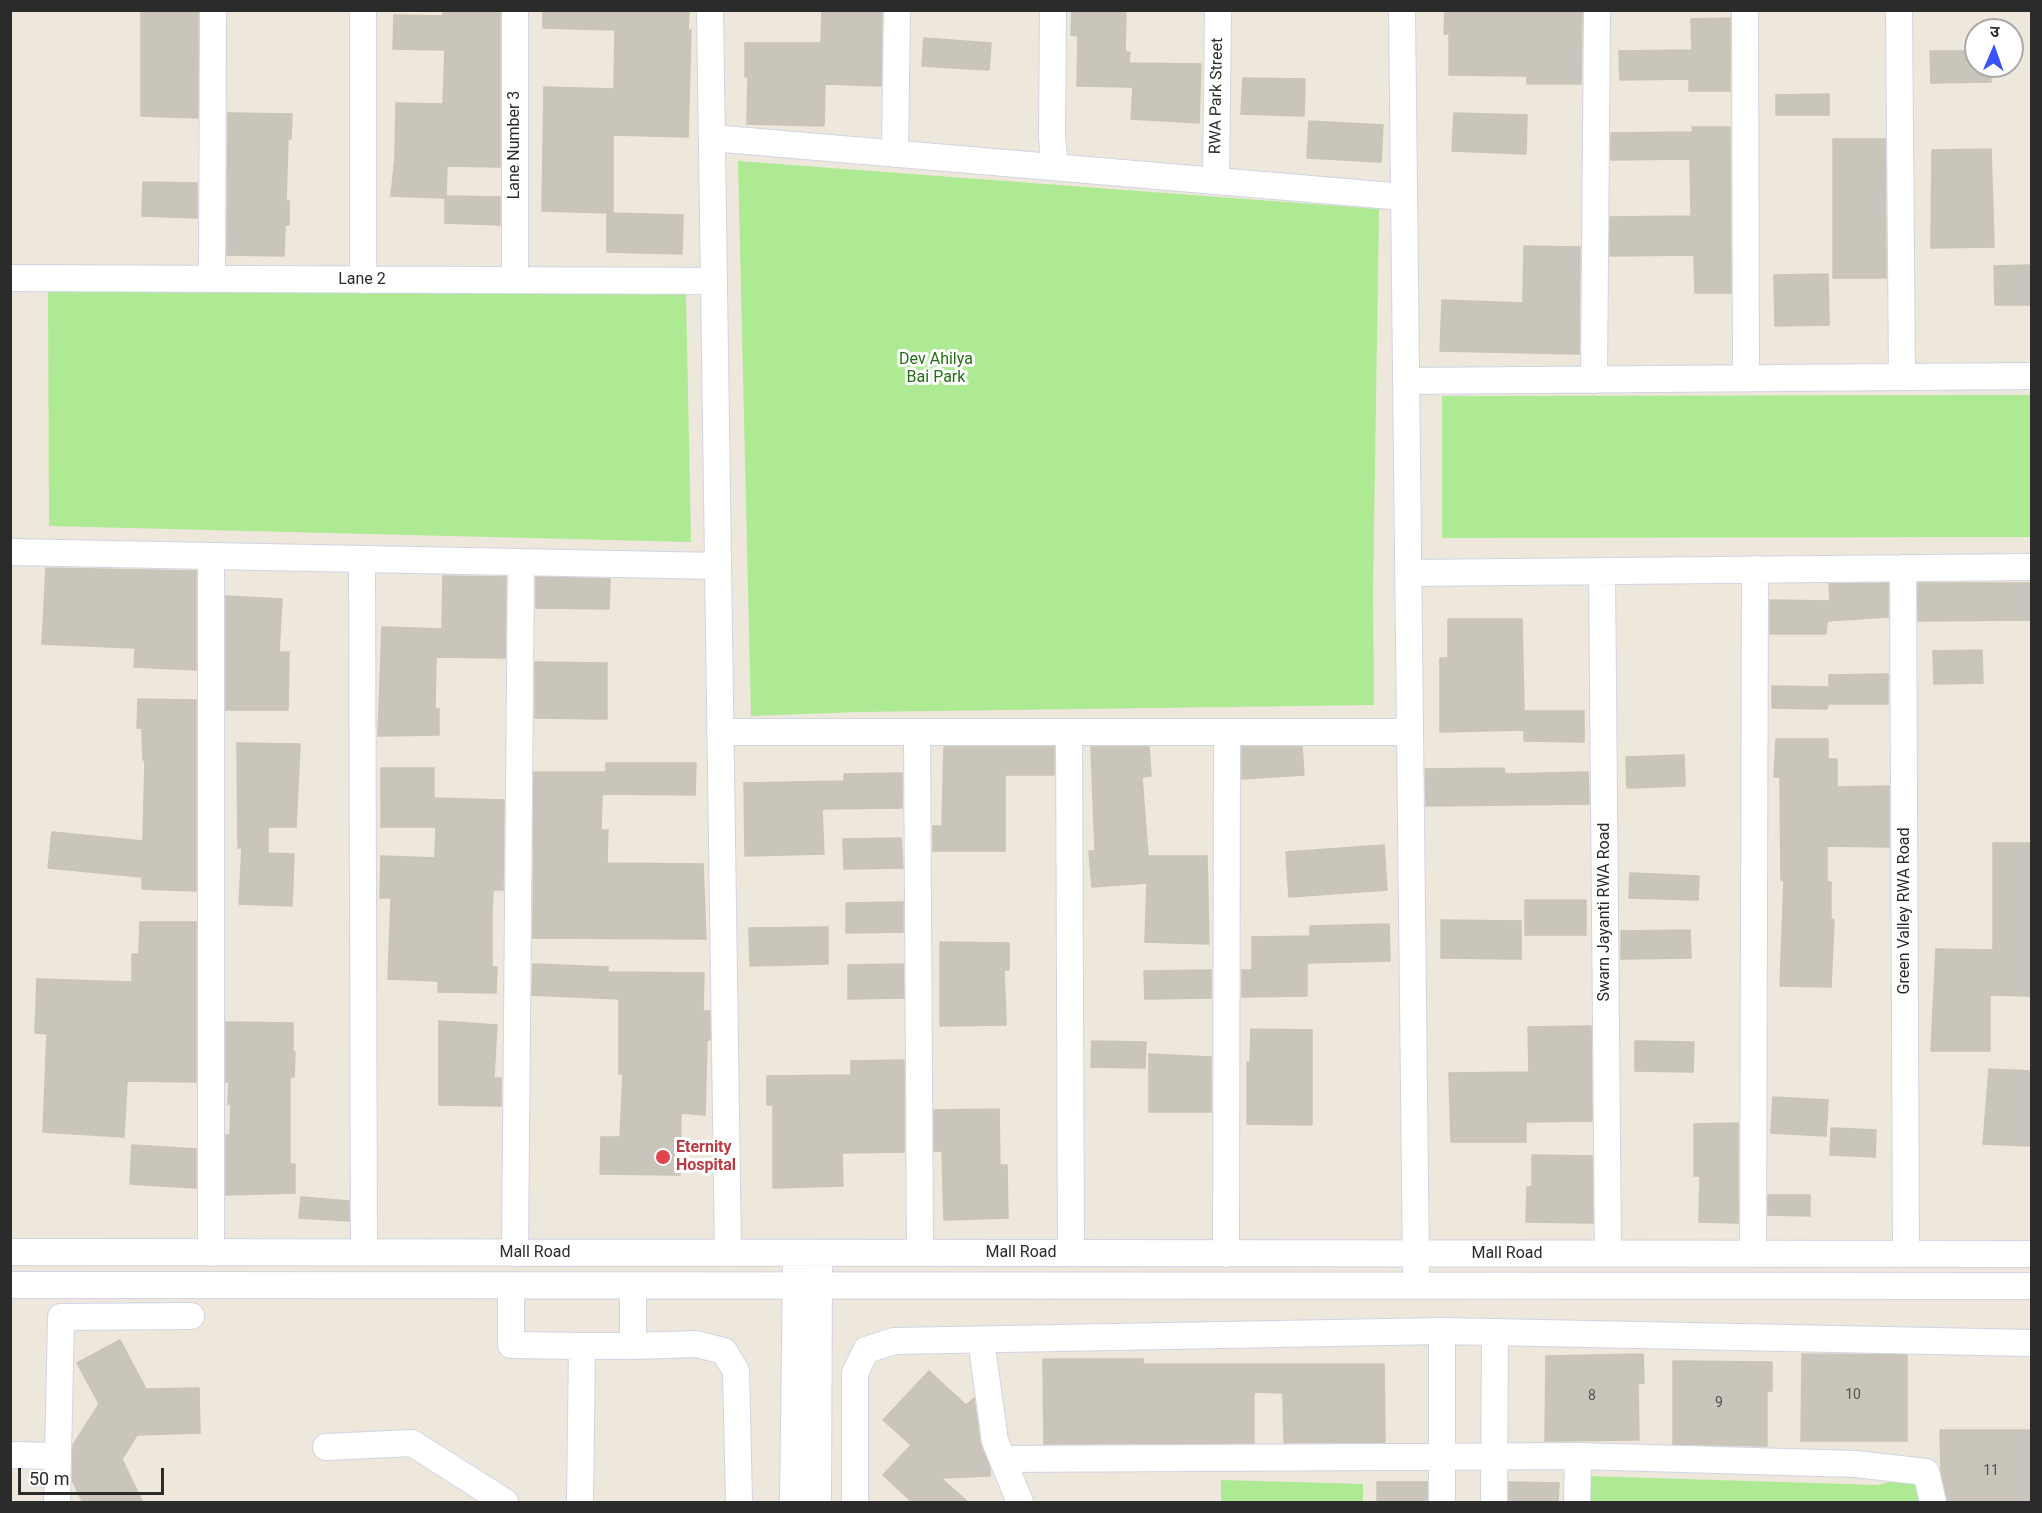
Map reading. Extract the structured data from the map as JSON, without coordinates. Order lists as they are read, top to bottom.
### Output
{
  "streets": {
    "street": [
      "RWA Park Street",
      "Lane Number 3",
      "Lane 2",
      "Green Valley RWA Road",
      "Swarn Jayanti RWA Road",
      "Mall Road"
    ]
  },
  "crossings": [
    ["Lane Number 3", "Lane 2"],
    ["Green Valley RWA Road", "Mall Road"],
    ["Swarn Jayanti RWA Road", "Mall Road"]
  ],
  "parks": ["Dev Ahilya Bai Park"],
  "places": ["Eternity Hospital"],
  "house_numbers": [
    "10",
    "8",
    "9",
    "11"
  ],
  "scale_bar": "50 m",
  "north": "top"
}
